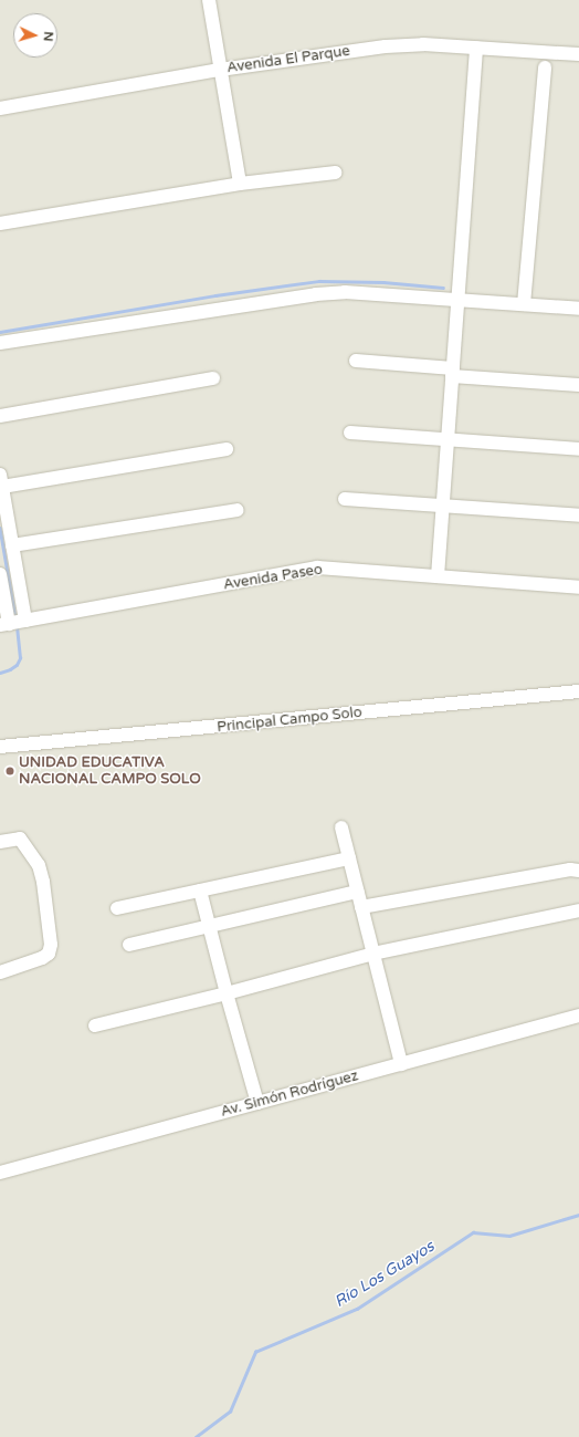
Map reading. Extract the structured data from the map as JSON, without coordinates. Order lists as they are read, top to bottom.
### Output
{
  "streets": {
    "street": [
      "Avenida El Parque",
      "Avenida Paseo",
      "Principal Campo Solo",
      "Av. Simón Rodríguez"
    ]
  },
  "water": ["Río Los Guayos"],
  "places": ["UNIDAD EDUCATIVA NACIONAL CAMPO SOLO"],
  "north": "right"
}
